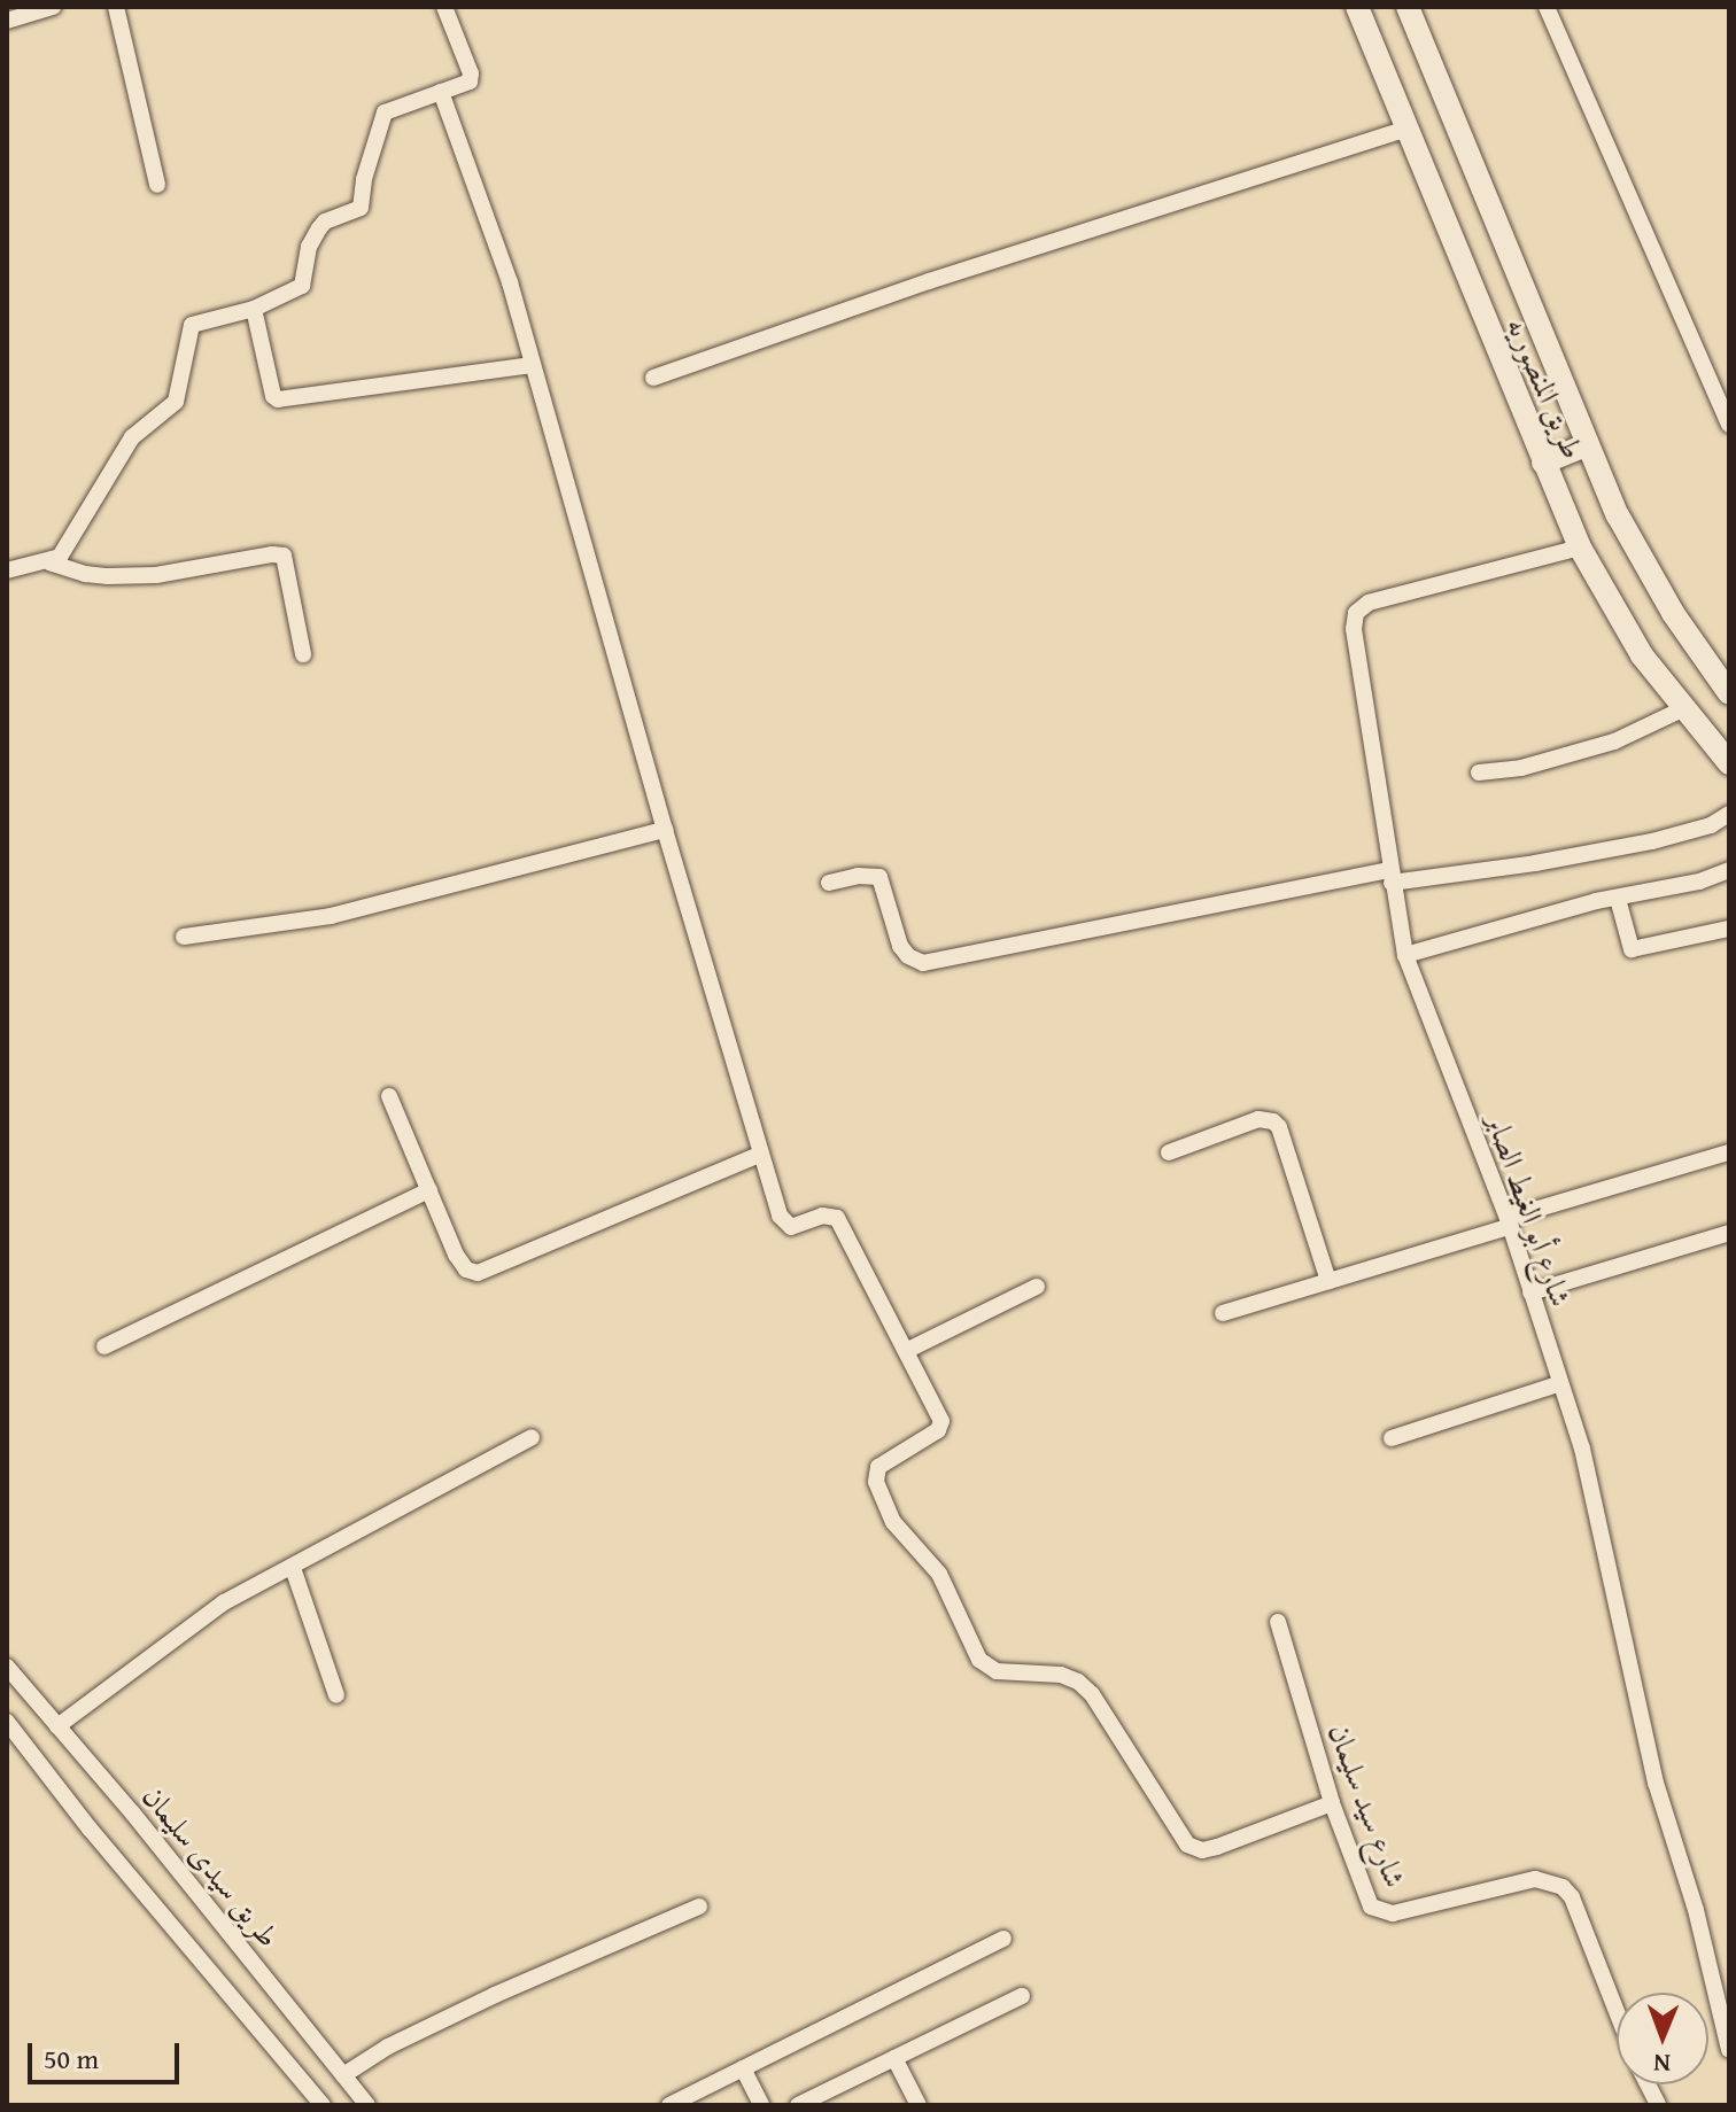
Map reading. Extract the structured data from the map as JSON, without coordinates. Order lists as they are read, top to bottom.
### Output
{
  "streets": {
    "main road": ["طريق المنصوريه"],
    "street": ["شارع أبو الغيط الصابر", "شارع سيد سليمان", "طريق سيدى سليمان"]
  },
  "crossings": [
    ["طريق المنصوريه", "شارع أبو الغيط الصابر"]
  ],
  "scale_bar": "50 m",
  "north": "bottom"
}
